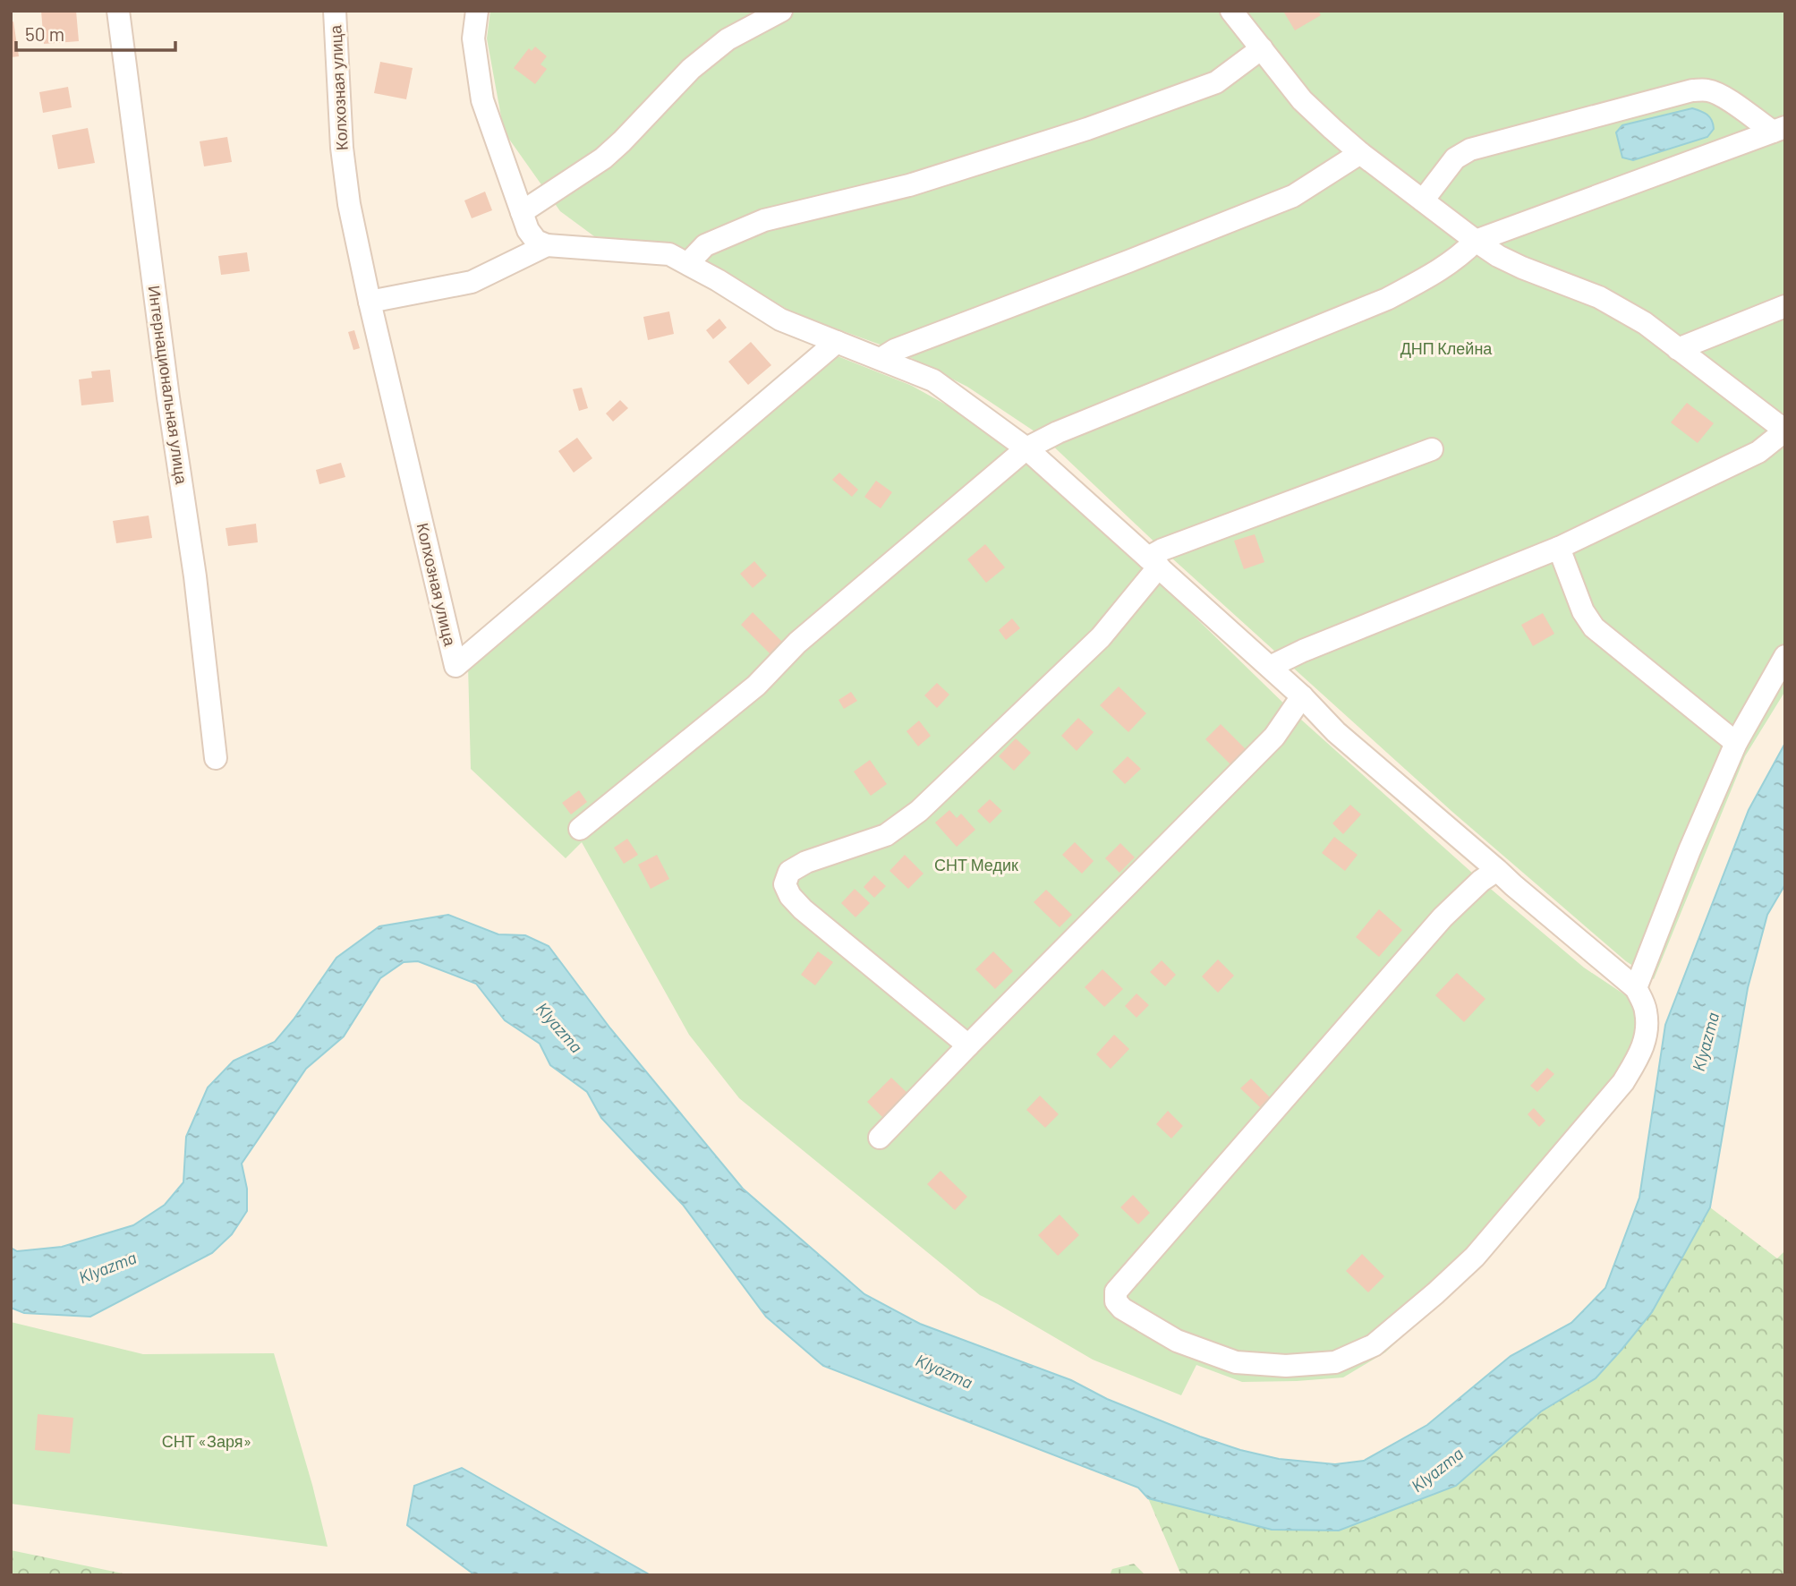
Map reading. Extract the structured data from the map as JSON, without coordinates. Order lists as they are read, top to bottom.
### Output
{
  "streets": {
    "street": ["Колхозная улица", "Интернациональная улица"]
  },
  "water": ["Klyazma"],
  "parks": ["ДНП Клейна", "СНТ Медик", "СНТ «Заря»"],
  "scale_bar": "50 m"
}
